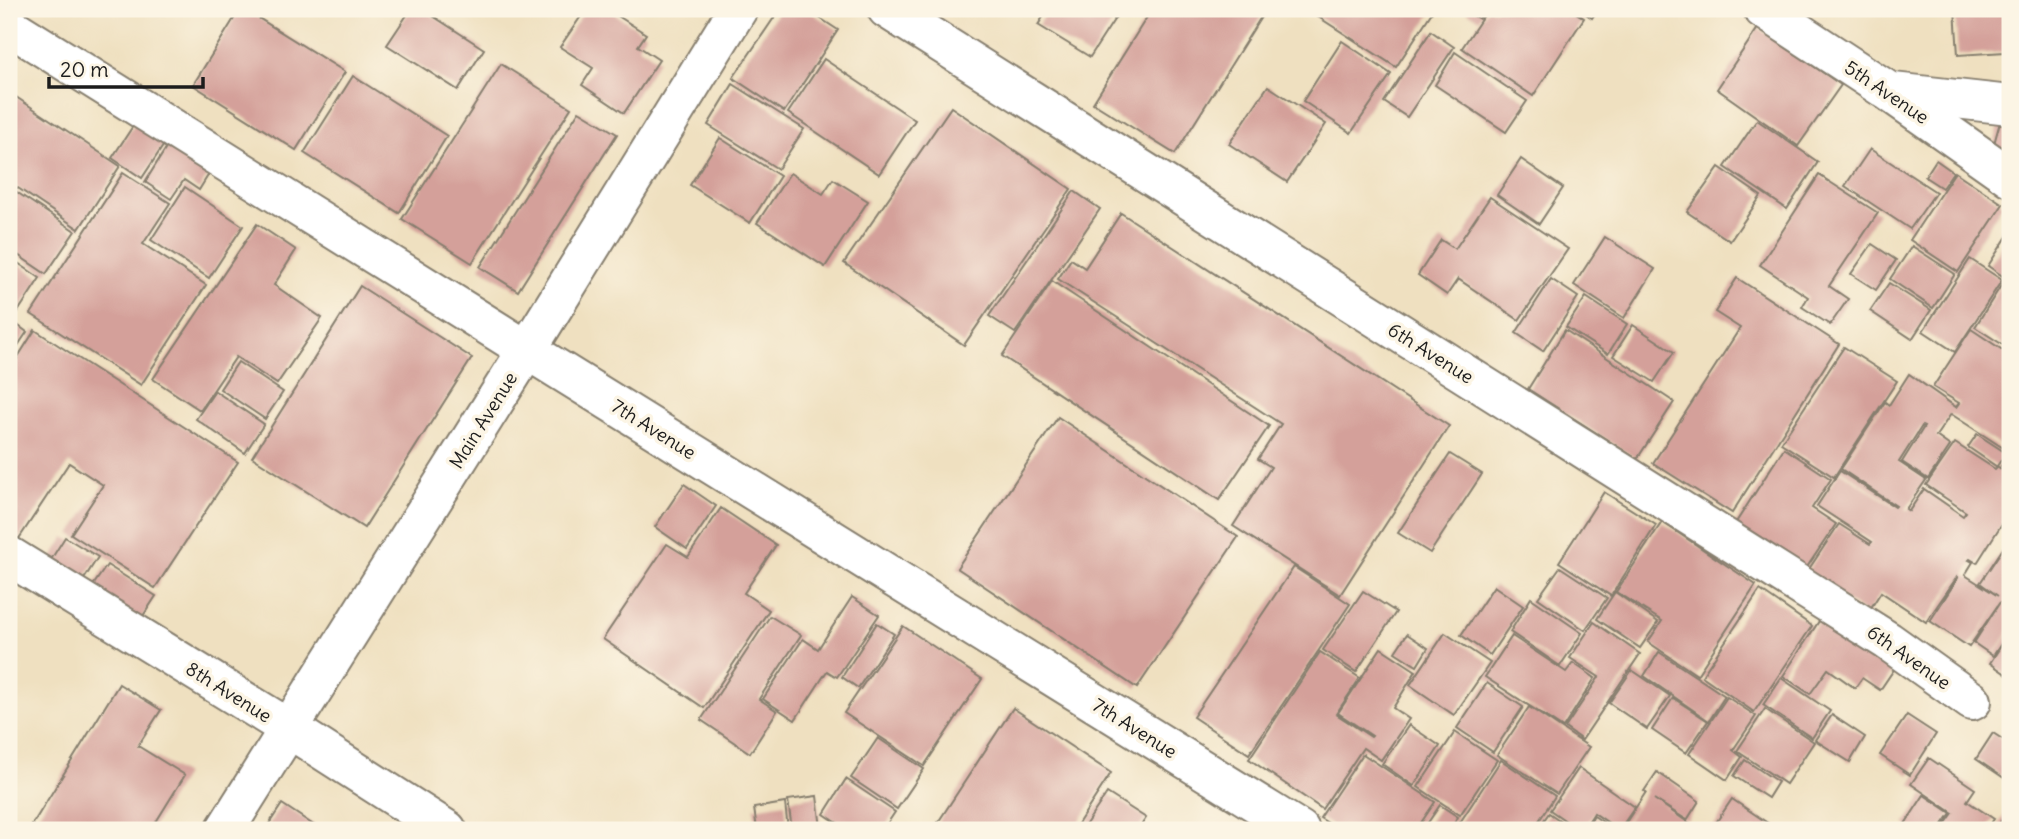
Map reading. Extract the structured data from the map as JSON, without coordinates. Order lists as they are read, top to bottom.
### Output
{
  "streets": {
    "street": [
      "5th Avenue",
      "6th Avenue",
      "Main Avenue",
      "7th Avenue",
      "8th Avenue"
    ]
  },
  "crossings": [
    ["Main Avenue", "7th Avenue"],
    ["Main Avenue", "8th Avenue"]
  ],
  "scale_bar": "20 m"
}
